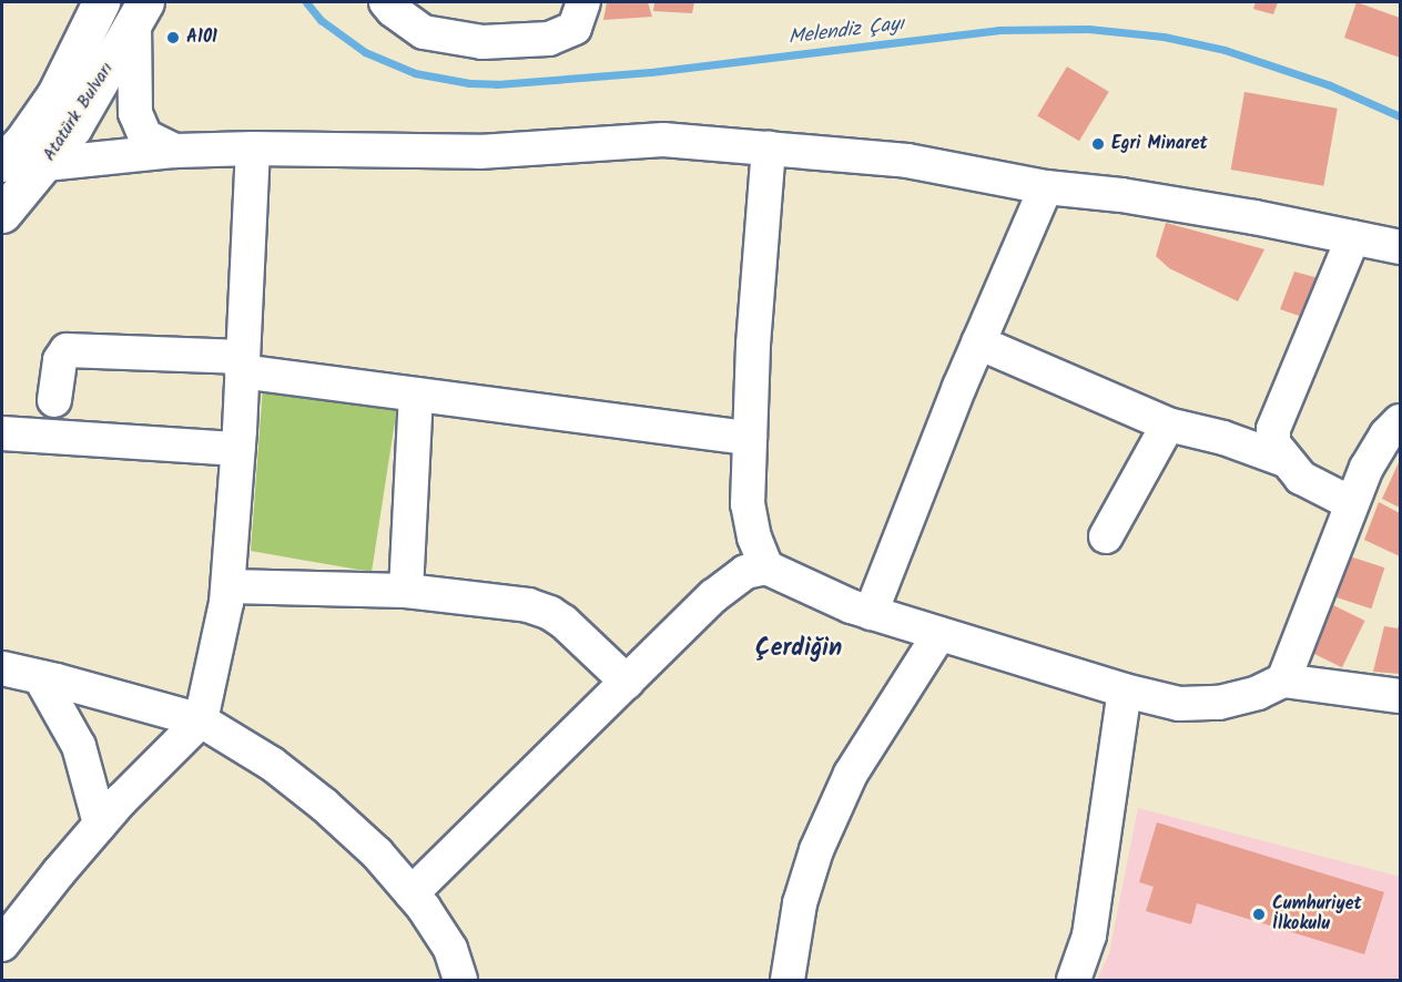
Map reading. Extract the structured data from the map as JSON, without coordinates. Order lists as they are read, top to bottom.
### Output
{
  "streets": {
    "main road": ["Atatürk Bulvarı"]
  },
  "districts": ["Çerdiğin"],
  "water": ["Melendiz Çayı"],
  "places": ["A101", "Egri Minaret", "Cumhuriyet İlkokulu"]
}
